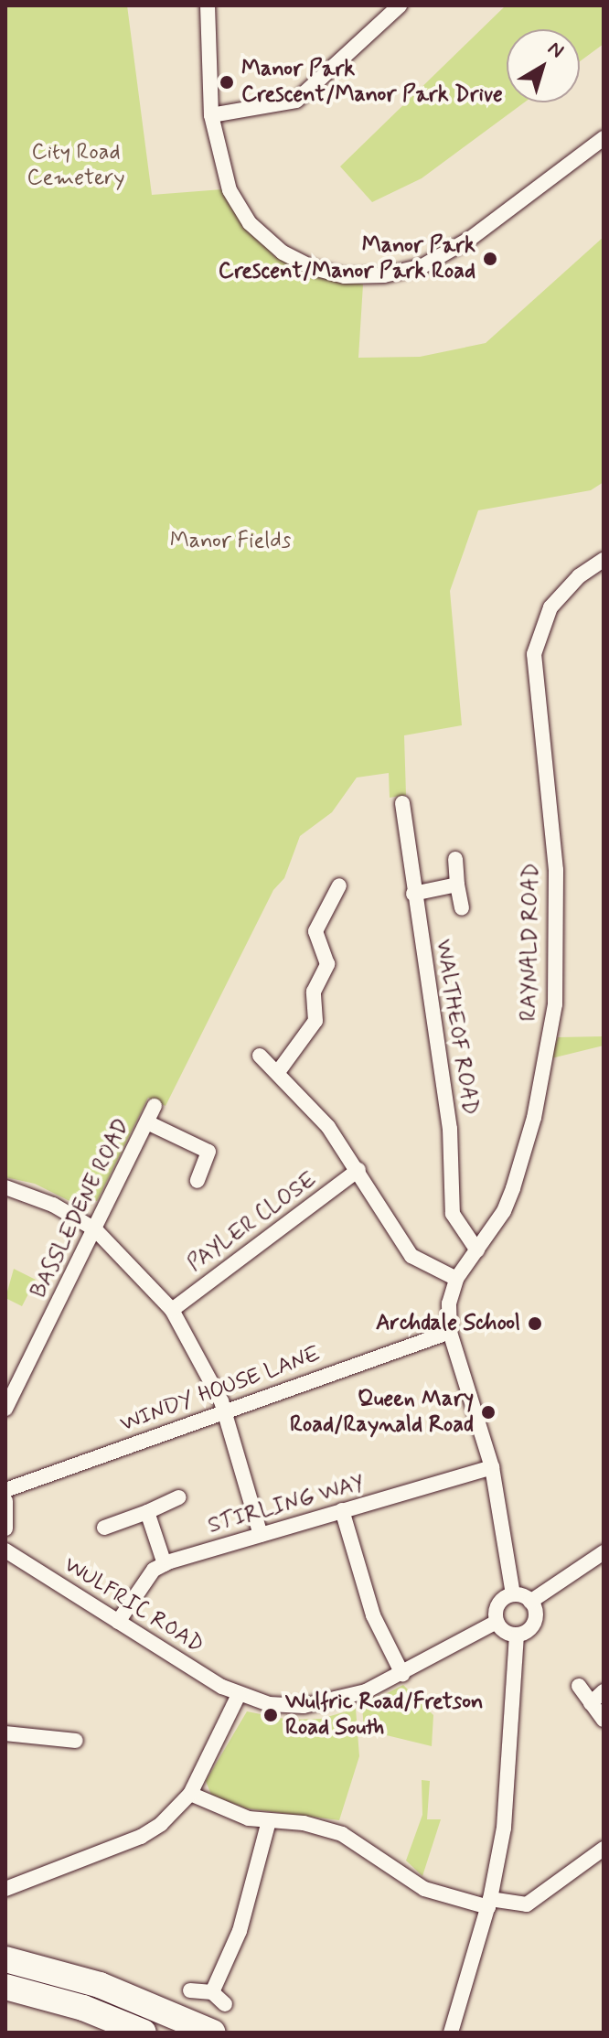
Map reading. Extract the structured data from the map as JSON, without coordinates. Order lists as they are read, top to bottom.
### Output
{
  "streets": {
    "street": [
      "RAYNALD ROAD",
      "WALTHEOF ROAD",
      "BASSLEDENE ROAD",
      "PAYLER CLOSE",
      "WINDY HOUSE LANE",
      "STIRLING WAY",
      "WULFRIC ROAD"
    ]
  },
  "crossings": [
    ["RAYNALD ROAD", "WALTHEOF ROAD"],
    ["RAYNALD ROAD", "WINDY HOUSE LANE"],
    ["RAYNALD ROAD", "STIRLING WAY"],
    ["RAYNALD ROAD", "WULFRIC ROAD"],
    ["STIRLING WAY", "WULFRIC ROAD"]
  ],
  "parks": ["City Road Cemetery", "Manor Fields"],
  "places": [
    "Manor Park Crescent/Manor Park Drive",
    "Manor Park Crescent/Manor Park Road",
    "Archdale School",
    "Queen Mary Road/Raynald Road",
    "Wulfric Road/Fretson Road South"
  ],
  "north": "top right"
}
